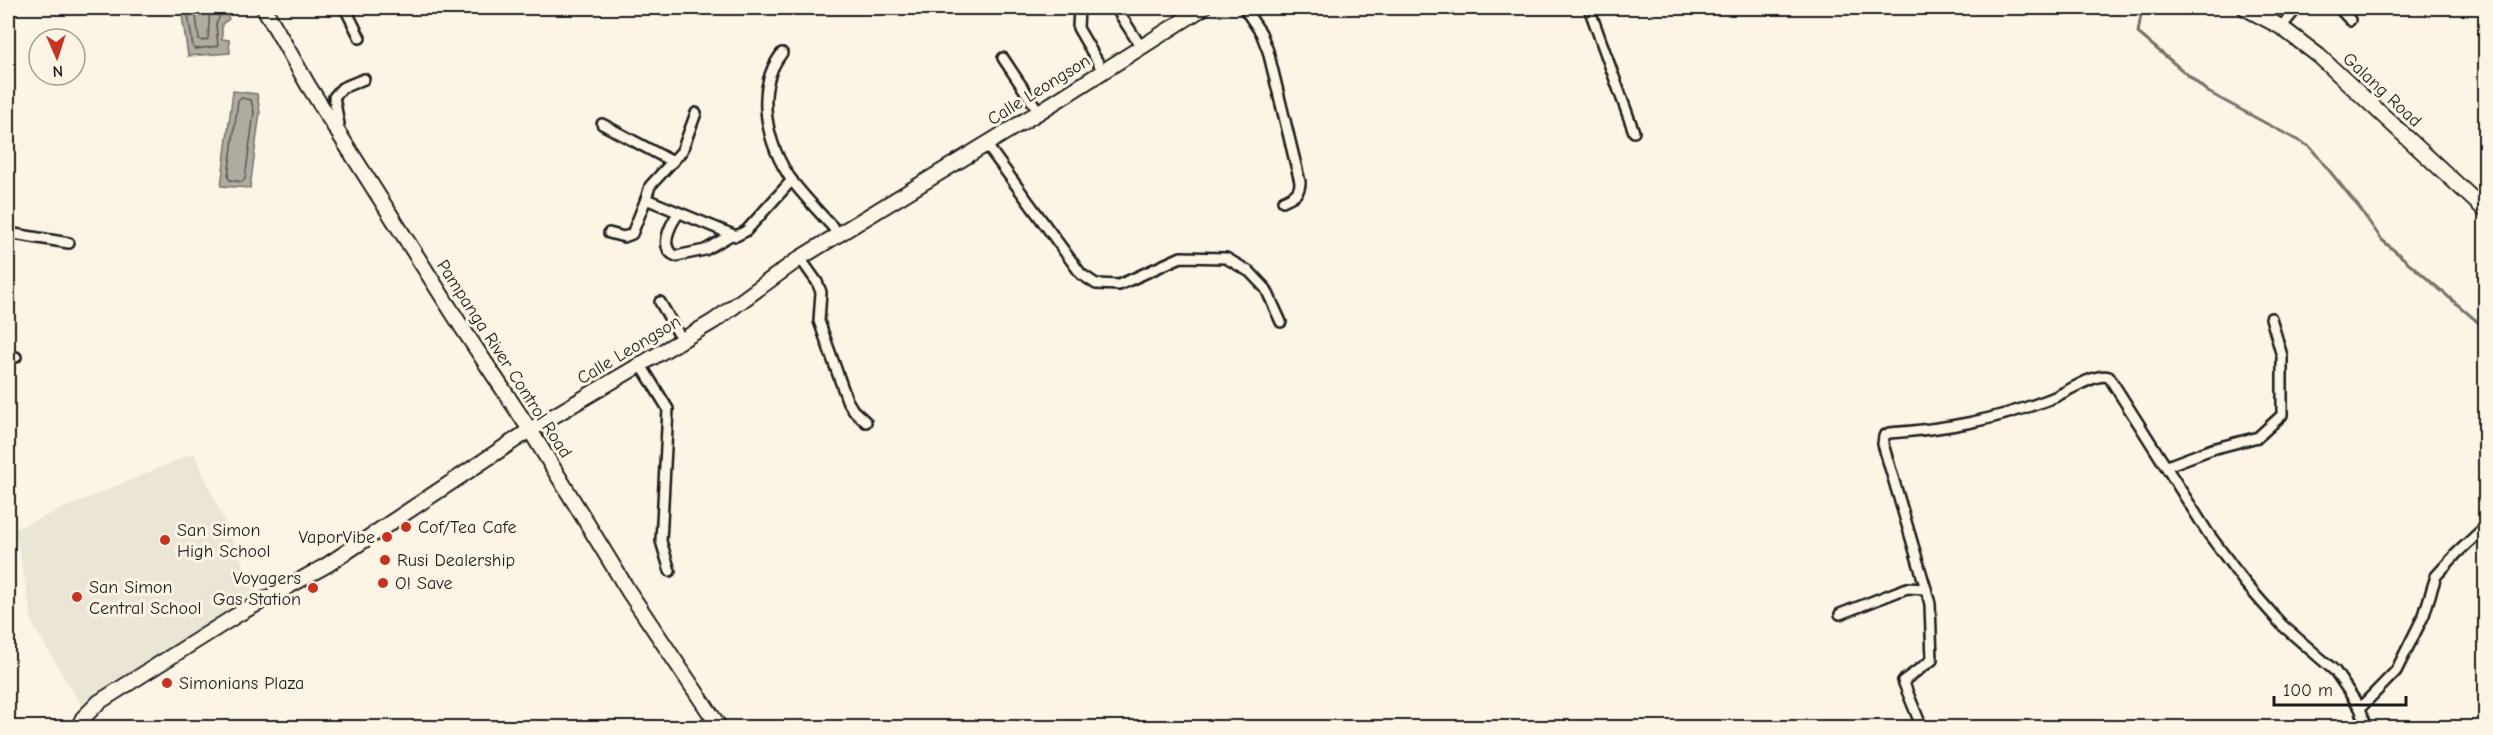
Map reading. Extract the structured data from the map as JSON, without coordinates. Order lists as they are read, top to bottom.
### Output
{
  "streets": {
    "main road": ["Calle Leongson", "Galang Road", "Pampanga River Control Road"]
  },
  "crossings": [
    ["Calle Leongson", "Pampanga River Control Road"]
  ],
  "places": [
    "Cof/Tea Cafe",
    "VaporVibe",
    "San Simon High School",
    "Rusi Dealership",
    "O! Save",
    "Voyagers Gas Station",
    "San Simon Central School",
    "Simonians Plaza"
  ],
  "scale_bar": "100 m",
  "north": "bottom"
}
